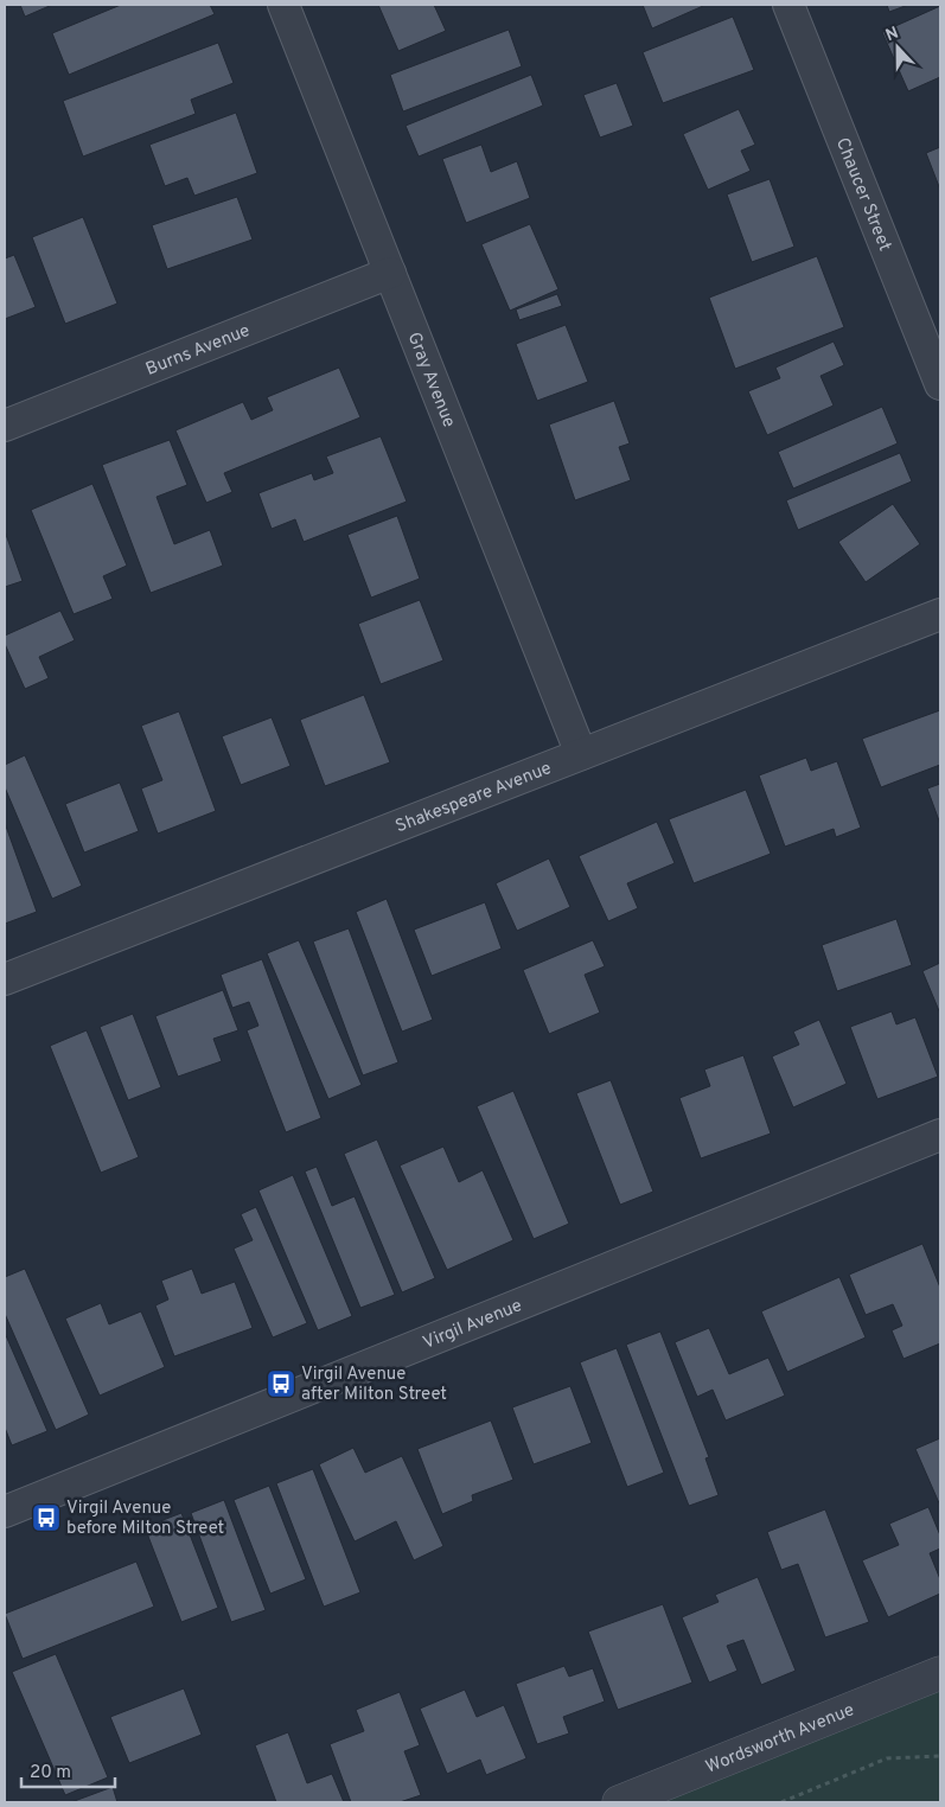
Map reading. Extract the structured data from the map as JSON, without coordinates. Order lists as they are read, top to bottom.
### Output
{
  "streets": {
    "street": [
      "Chaucer Street",
      "Burns Avenue",
      "Gray Avenue",
      "Shakespeare Avenue",
      "Virgil Avenue",
      "Wordsworth Avenue"
    ]
  },
  "crossings": [
    ["Burns Avenue", "Gray Avenue"],
    ["Gray Avenue", "Shakespeare Avenue"]
  ],
  "places": {
    "bus stop": ["Virgil Avenue after Milton Street", "Virgil Avenue before Milton Street"]
  },
  "scale_bar": "20 m",
  "north": "top"
}
